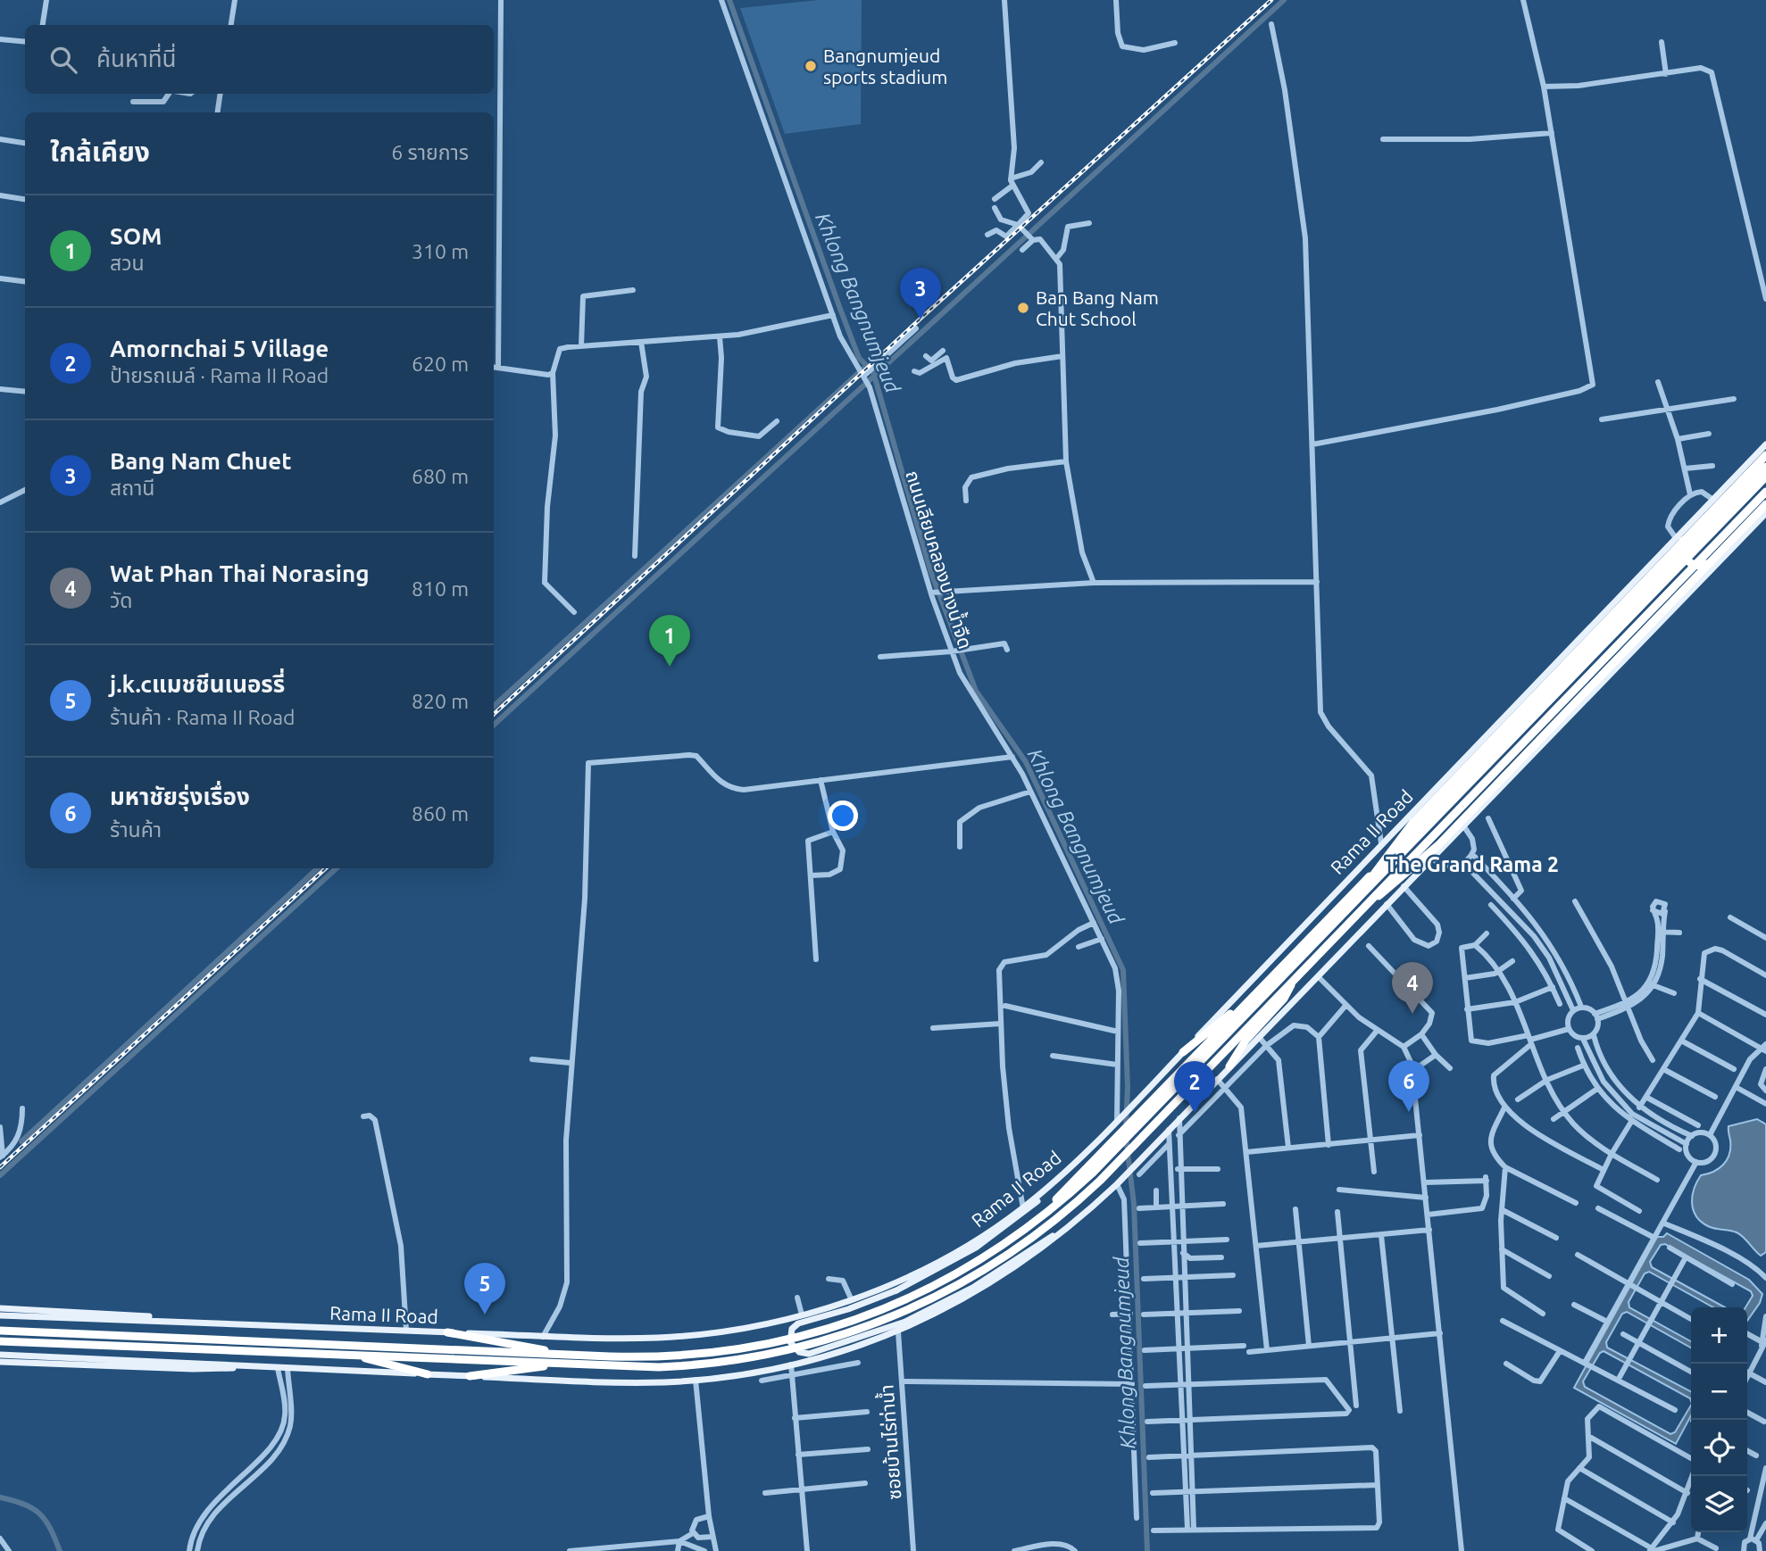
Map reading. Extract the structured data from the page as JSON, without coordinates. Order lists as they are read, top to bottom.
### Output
{
  "streets": {
    "highway": ["Rama II Road"],
    "street": ["ถนนเลียบคลองบางน้ำจืด", "ซอยบ้านไร่ท่าน้ำ"]
  },
  "crossings": [
    ["ถนนเลียบคลองบางน้ำจืด", "Rama II Road"]
  ],
  "districts": ["The Grand Rama 2"],
  "water": ["Khlong Bangnumjeud"],
  "places": ["Bangnumjeud sports stadium", "Ban Bang Nam Chut School"],
  "page": {
    "search": "ค้นหาที่นี่",
    "heading": ["ใกล้เคียง", "6 รายการ"],
    "list": [
      {
        "mark": "1",
        "name": "SOM",
        "note": "สวน",
        "value": "310 m"
      },
      {
        "mark": "2",
        "name": "Amornchai 5 Village",
        "note": "ป้ายรถเมล์ · Rama II Road",
        "value": "620 m"
      },
      {
        "mark": "3",
        "name": "Bang Nam Chuet",
        "note": "สถานี",
        "value": "680 m"
      },
      {
        "mark": "4",
        "name": "Wat Phan Thai Norasing",
        "note": "วัด",
        "value": "810 m"
      },
      {
        "mark": "5",
        "name": "j.k.cแมชชีนเนอรรี่",
        "note": "ร้านค้า · Rama II Road",
        "value": "820 m"
      },
      {
        "mark": "6",
        "name": "มหาชัยรุ่งเรื่อง",
        "note": "ร้านค้า",
        "value": "860 m"
      }
    ],
    "pins": [
      "3",
      "1",
      "4",
      "6",
      "2",
      "5"
    ],
    "map_buttons": ["+", "−"]
  }
}
